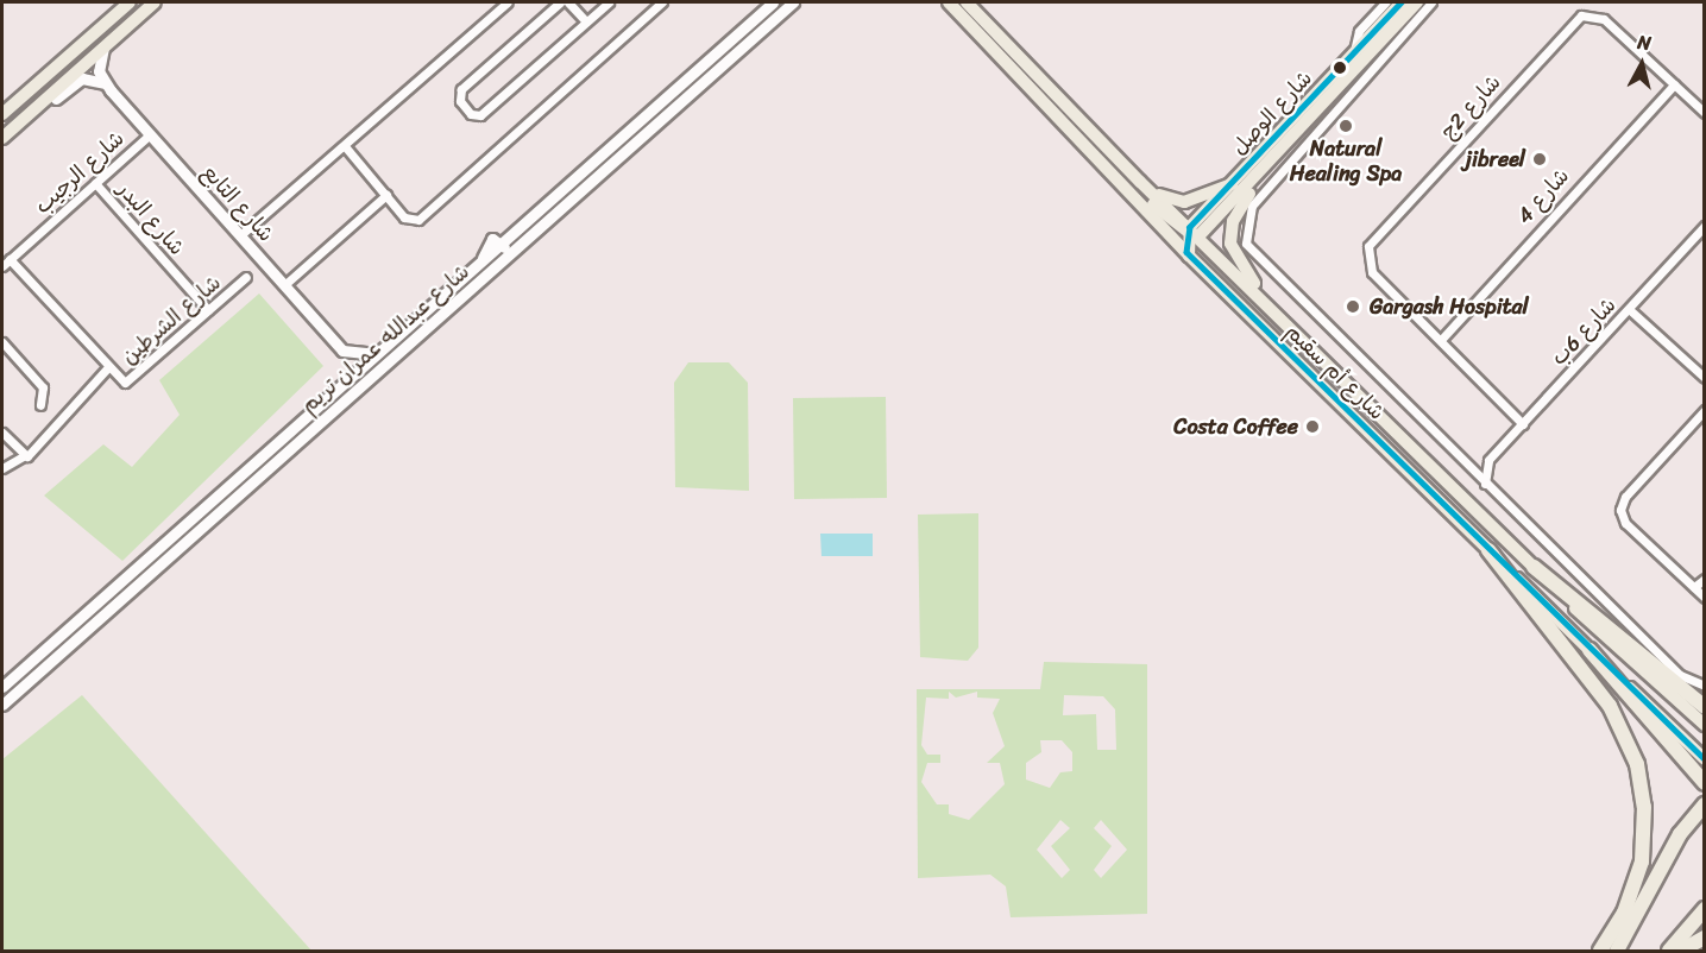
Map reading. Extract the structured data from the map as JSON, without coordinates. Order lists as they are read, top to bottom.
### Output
{
  "streets": {
    "main road": ["شارع الوصل", "شارع أم سقيم"],
    "street": [
      "شارع 2ج",
      "شارع الرجيب",
      "شارع 4",
      "شارع التابع",
      "شارع البدر",
      "شارع الشرطين",
      "شارع 6ب",
      "شارع عبدالله عمران تريم"
    ]
  },
  "crossings": [
    ["شارع 2ج", "شارع 4"],
    ["شارع الوصل", "شارع أم سقيم"],
    ["شارع الرجيب", "شارع التابع"],
    ["شارع الرجيب", "شارع البدر"],
    ["شارع البدر", "شارع الشرطين"]
  ],
  "places": [
    "Natural Healing Spa",
    "jibreel",
    "Gargash Hospital",
    "Costa Coffee"
  ],
  "north": "top"
}
